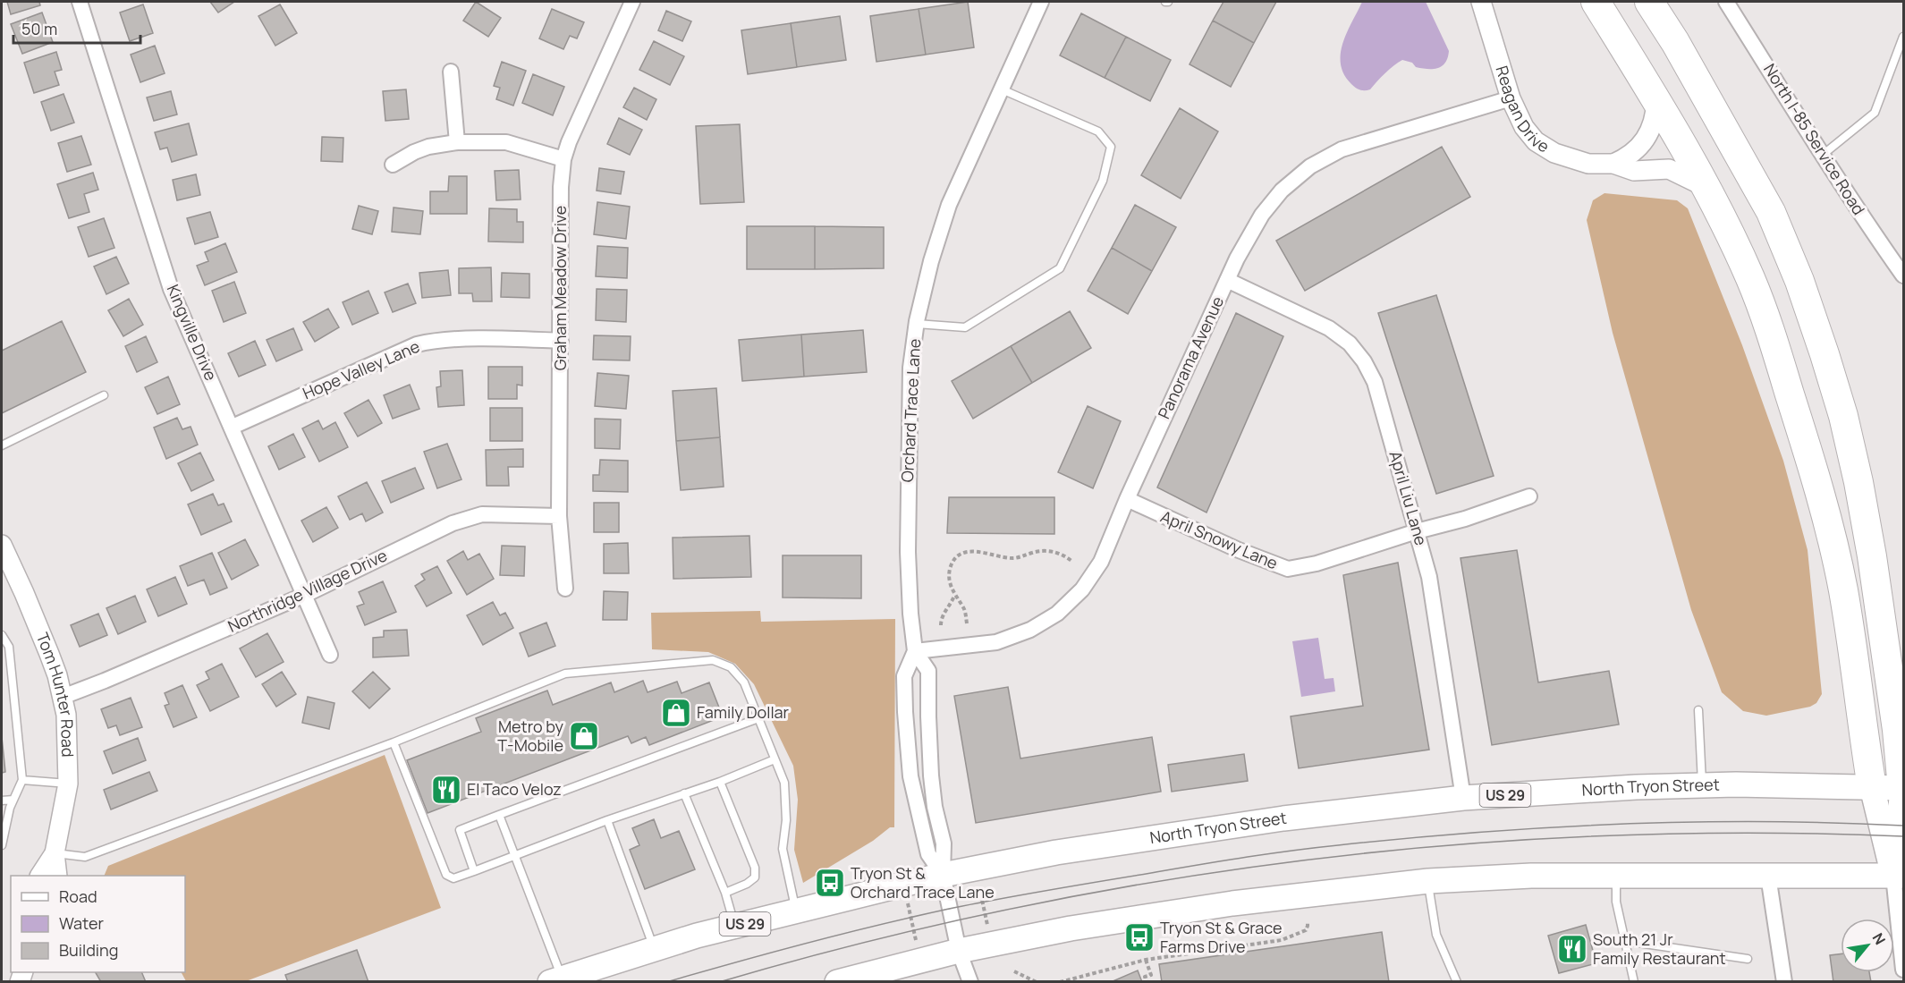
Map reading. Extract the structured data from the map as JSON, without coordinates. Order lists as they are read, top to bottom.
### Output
{
  "streets": {
    "main road": ["North Tryon Street", "US 29"],
    "street": [
      "Reagan Drive",
      "North I-85 Service Road",
      "Graham Meadow Drive",
      "Kingville Drive",
      "Panorama Avenue",
      "Hope Valley Lane",
      "Orchard Trace Lane",
      "April Liu Lane",
      "April Snowy Lane",
      "Northridge Village Drive",
      "Tom Hunter Road"
    ]
  },
  "crossings": [
    ["Reagan Drive", "Panorama Avenue"],
    ["Graham Meadow Drive", "Hope Valley Lane"],
    ["Graham Meadow Drive", "Northridge Village Drive"],
    ["Kingville Drive", "Hope Valley Lane"],
    ["Kingville Drive", "Northridge Village Drive"],
    ["Panorama Avenue", "Orchard Trace Lane"],
    ["Panorama Avenue", "April Liu Lane"],
    ["Panorama Avenue", "April Snowy Lane"],
    ["Orchard Trace Lane", "North Tryon Street"],
    ["April Liu Lane", "April Snowy Lane"],
    ["April Liu Lane", "North Tryon Street"],
    ["Northridge Village Drive", "Tom Hunter Road"]
  ],
  "places": {
    "shop": ["Family Dollar", "Metro by T-Mobile"],
    "restaurant": ["El Taco Veloz", "South 21 Jr Family Restaurant"],
    "bus stop": ["Tryon St & Orchard Trace Lane", "Tryon St & Grace Farms Drive"]
  },
  "legend": ["Road", "Water", "Building"],
  "scale_bar": "50 m",
  "north": "top right"
}
